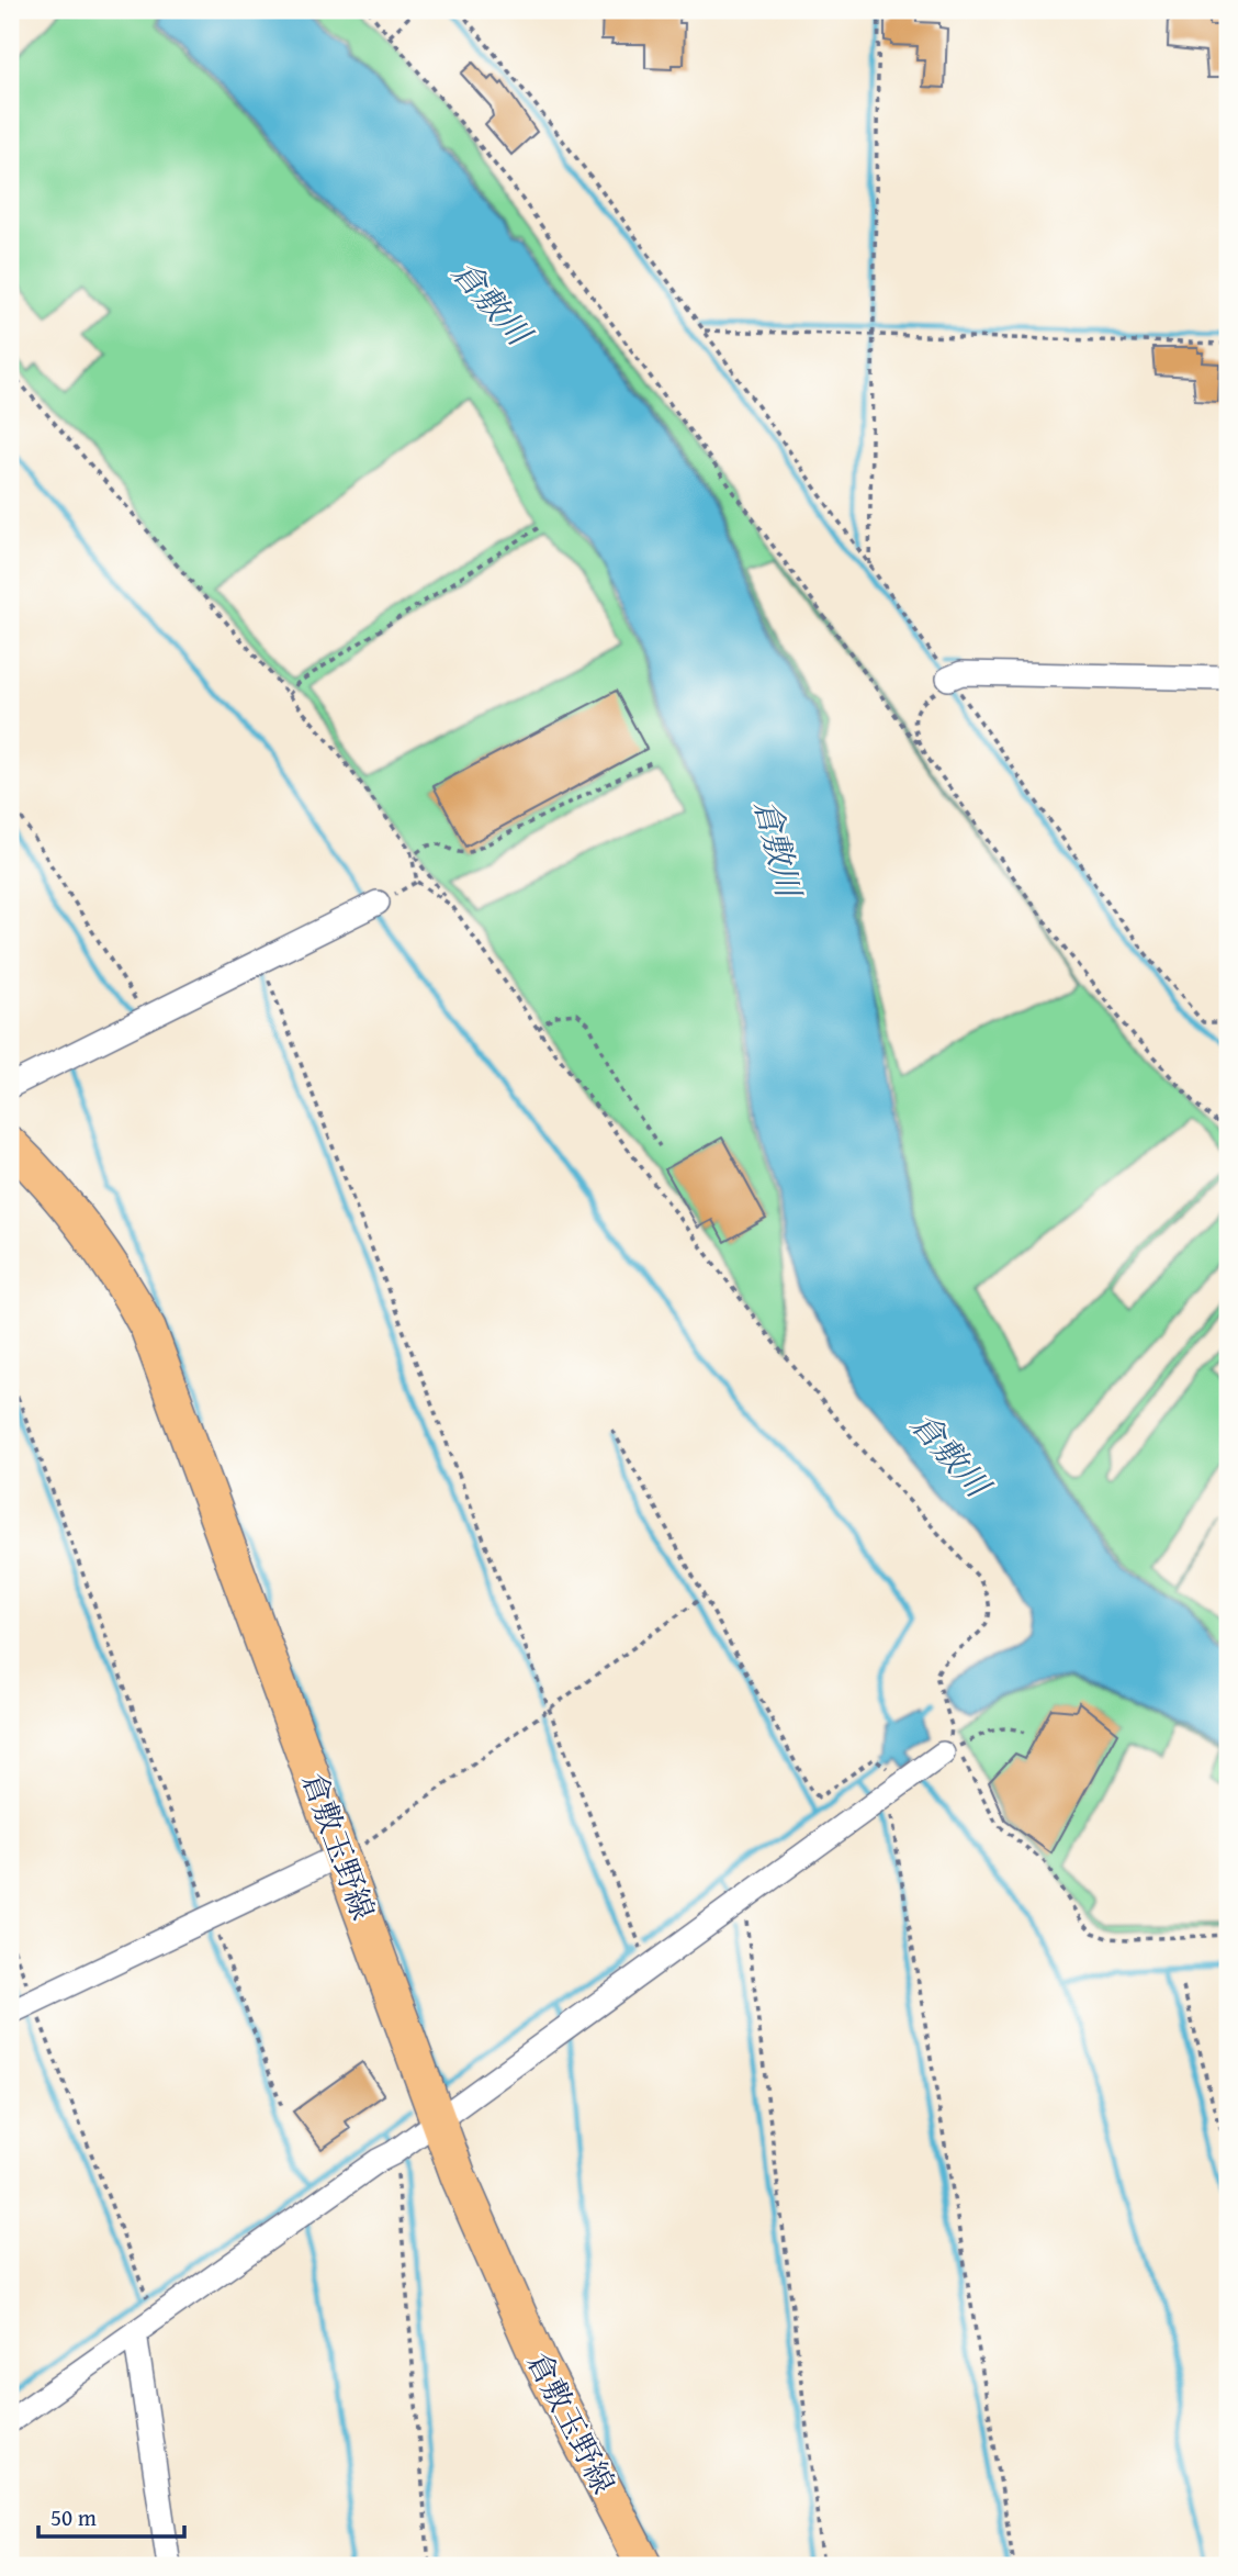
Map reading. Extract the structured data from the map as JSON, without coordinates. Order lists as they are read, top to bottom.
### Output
{
  "streets": {
    "main road": ["倉敷玉野線"]
  },
  "water": ["倉敷川"],
  "scale_bar": "50 m"
}
